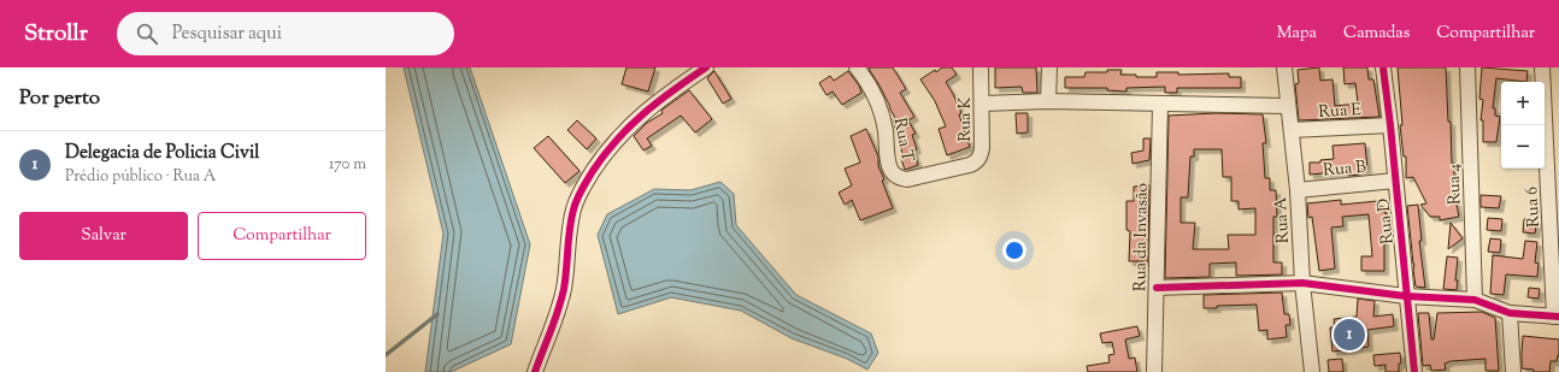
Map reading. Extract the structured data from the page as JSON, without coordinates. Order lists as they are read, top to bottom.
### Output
{
  "streets": {
    "street": [
      "Rua E",
      "Rua K",
      "Rua T",
      "Rua B",
      "Rua 4",
      "Rua 6",
      "Rua A",
      "Rua D",
      "Rua da Invasão"
    ]
  },
  "crossings": [
    ["Rua E", "Rua A"],
    ["Rua E", "Rua D"],
    ["Rua K", "Rua T"],
    ["Rua B", "Rua A"],
    ["Rua B", "Rua D"]
  ],
  "page": {
    "header": "Strollr",
    "search": "Pesquisar aqui",
    "nav": ["Mapa", "Camadas", "Compartilhar"],
    "heading": "Por perto",
    "map_buttons": ["+", "−"],
    "list": [
      {
        "mark": "1",
        "name": "Delegacia de Policia Civil",
        "note": "Prédio público · Rua A",
        "value": "170 m"
      }
    ],
    "buttons": ["Salvar", "Compartilhar"],
    "pins": "1"
  }
}
